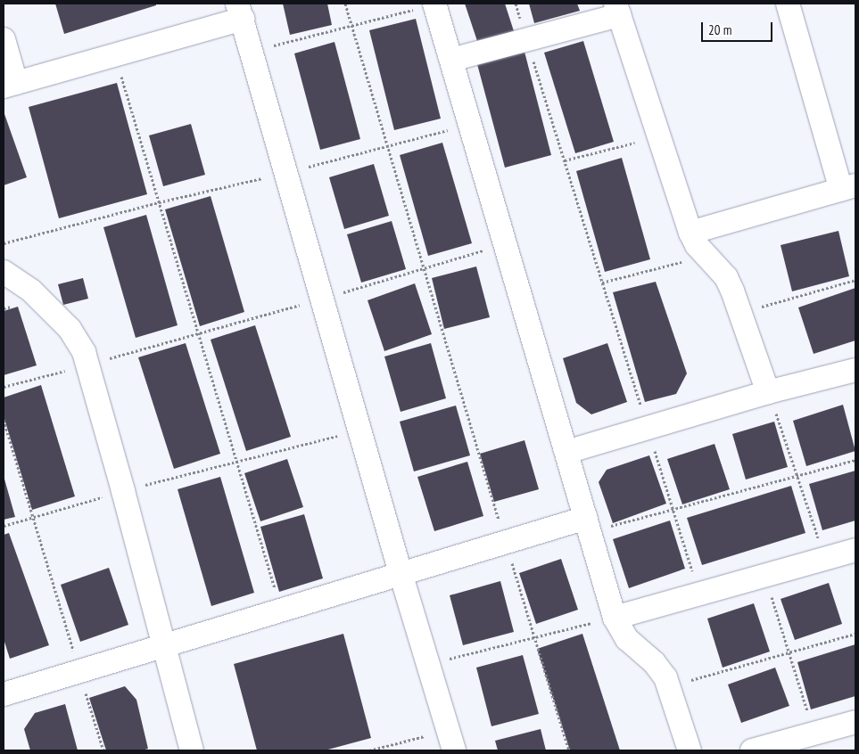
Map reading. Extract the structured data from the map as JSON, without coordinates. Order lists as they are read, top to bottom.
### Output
{
  "scale_bar": "20 m"
}
